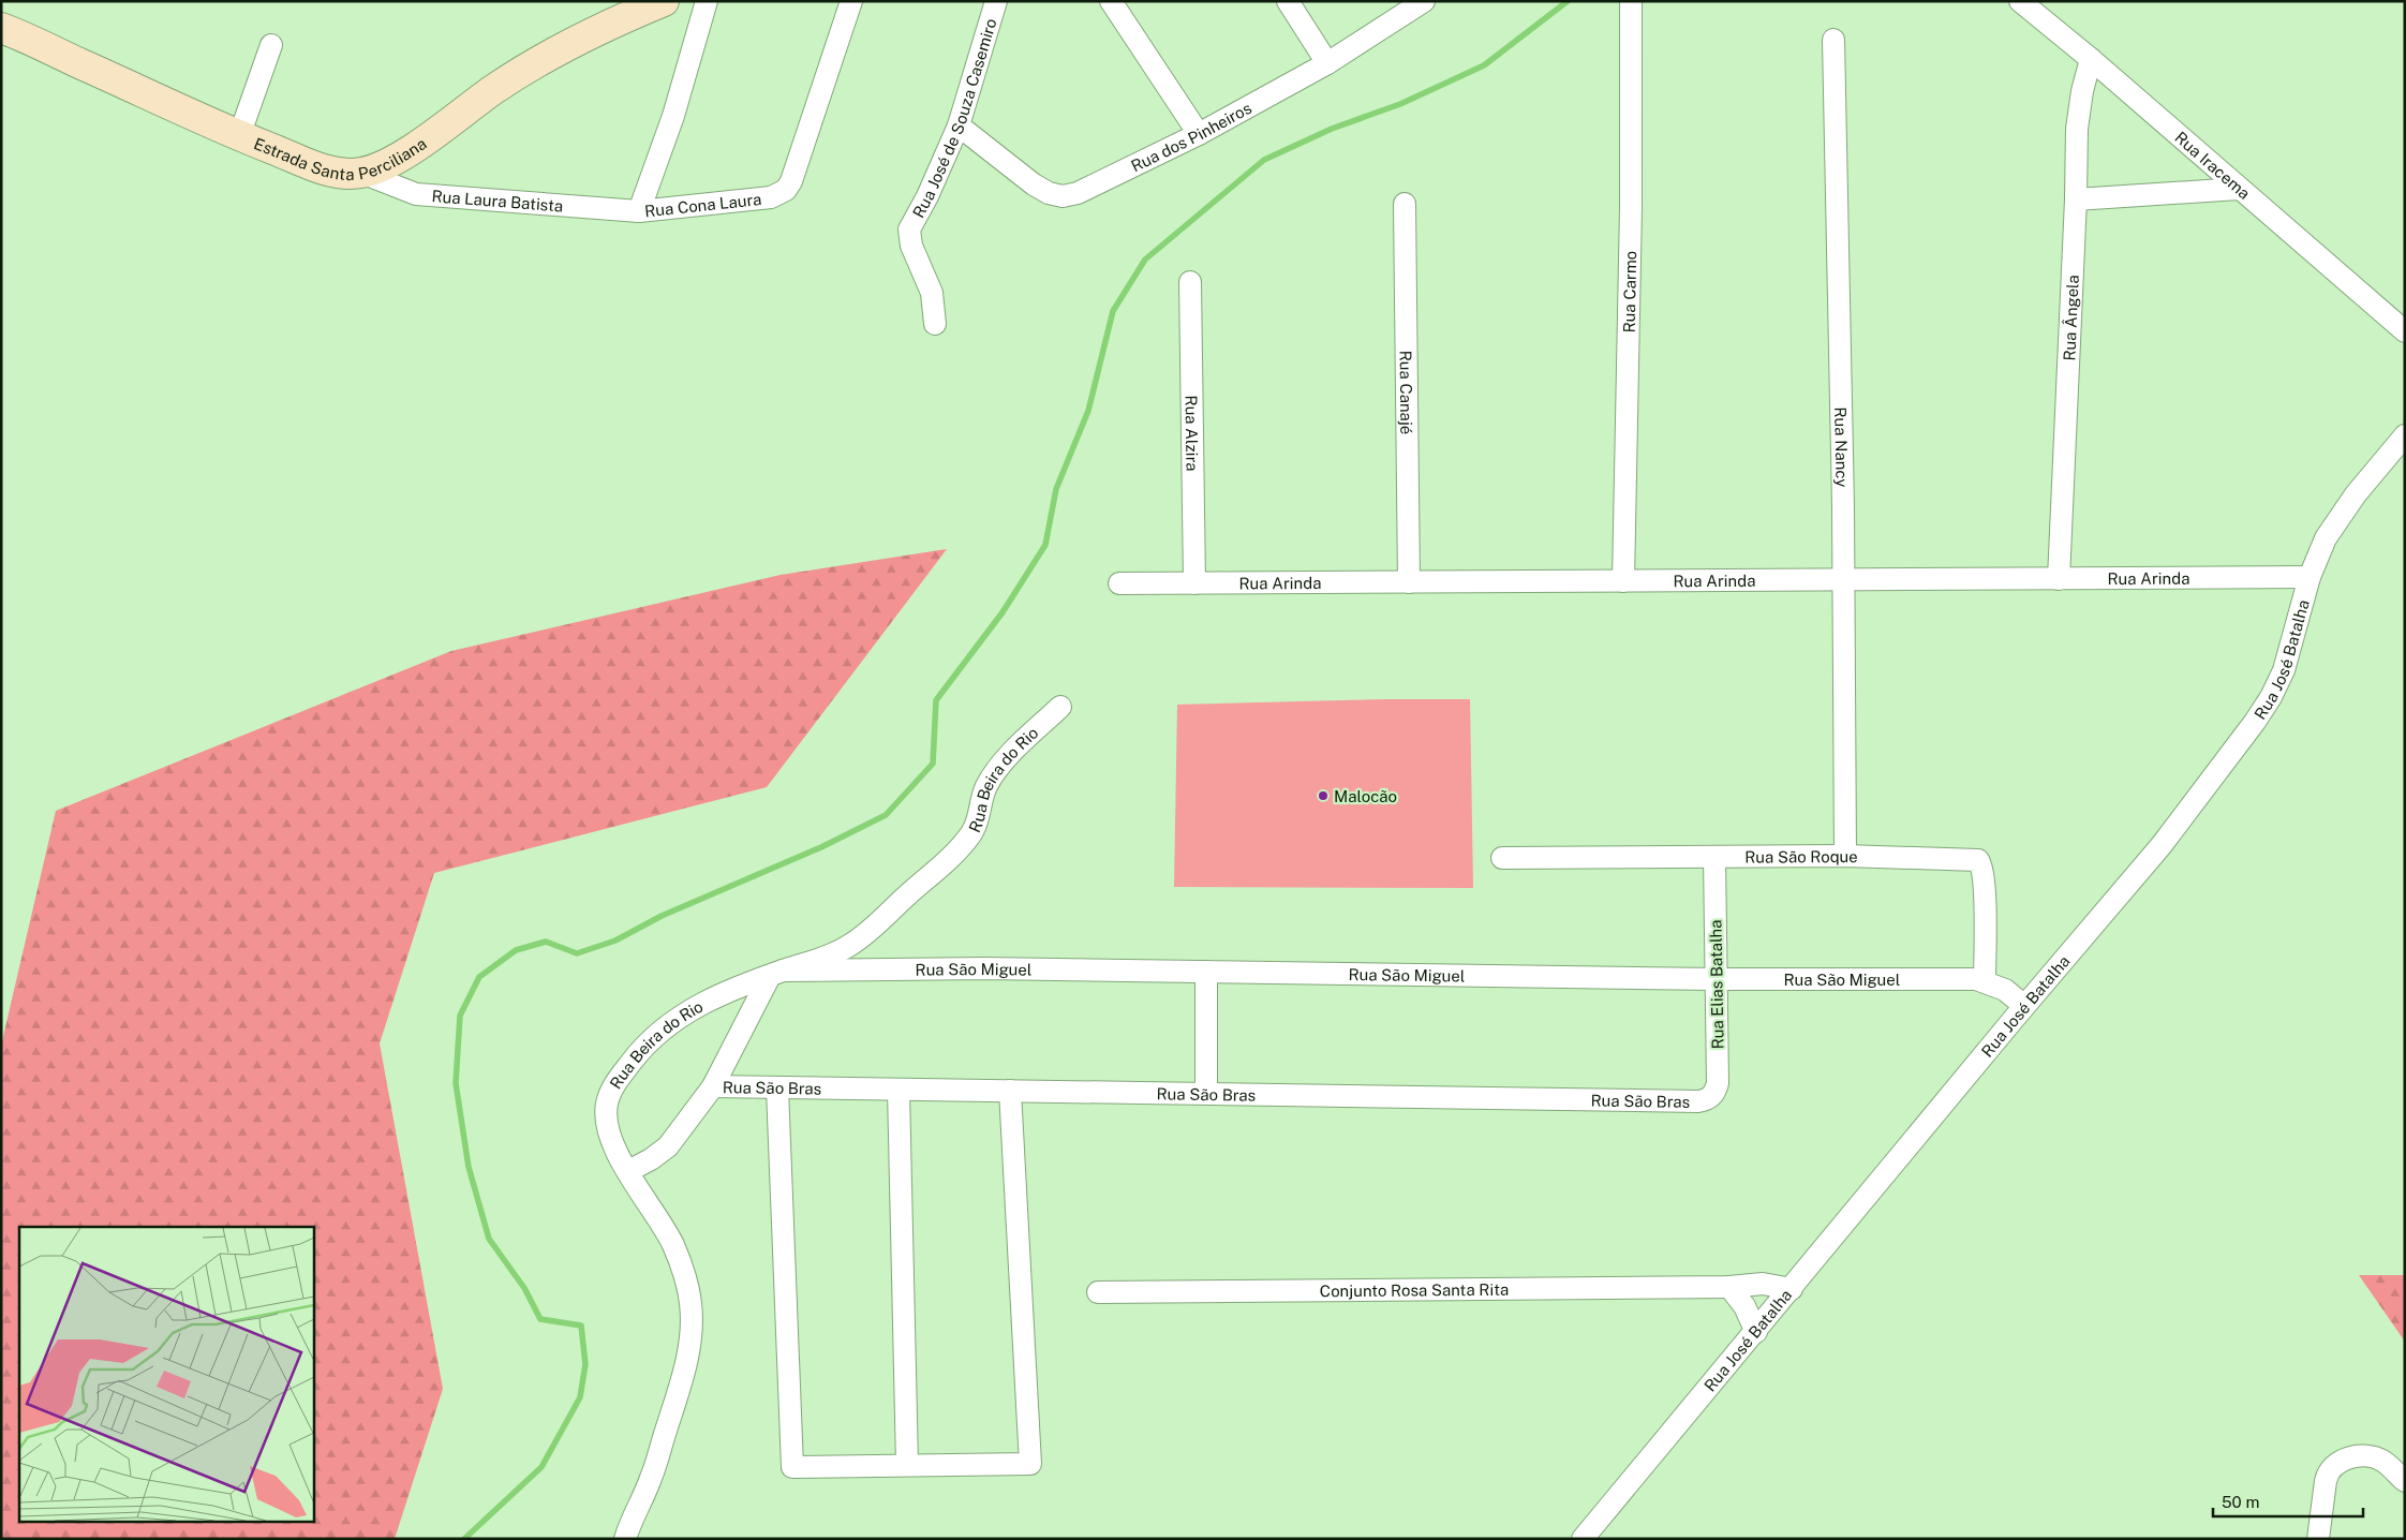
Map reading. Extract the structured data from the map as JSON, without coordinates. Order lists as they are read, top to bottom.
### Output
{
  "streets": {
    "street": [
      "Rua José de Souza Casemiro",
      "Rua dos Pinheiros",
      "Estrada Santa Perciliana",
      "Rua Iracema",
      "Rua Laura Batista",
      "Rua Cona Laura",
      "Rua Carmo",
      "Rua Ângela",
      "Rua Canajé",
      "Rua Alzira",
      "Rua Nancy",
      "Rua Arinda",
      "Rua José Batalha",
      "Rua Beira do Rio",
      "Rua São Roque",
      "Rua São Miguel",
      "Rua Elias Batalha",
      "Rua São Bras",
      "Conjunto Rosa Santa Rita"
    ]
  },
  "crossings": [
    ["Rua José de Souza Casemiro", "Rua dos Pinheiros"],
    ["Estrada Santa Perciliana", "Rua Laura Batista"],
    ["Rua Iracema", "Rua Ângela"],
    ["Rua Laura Batista", "Rua Cona Laura"],
    ["Rua Carmo", "Rua Arinda"],
    ["Rua Ângela", "Rua Arinda"],
    ["Rua Canajé", "Rua Arinda"],
    ["Rua Alzira", "Rua Arinda"],
    ["Rua Nancy", "Rua Arinda"],
    ["Rua Nancy", "Rua São Roque"],
    ["Rua Arinda", "Rua José Batalha"],
    ["Rua José Batalha", "Rua São Miguel"],
    ["Rua José Batalha", "Conjunto Rosa Santa Rita"],
    ["Rua Beira do Rio", "Rua São Miguel"],
    ["Rua São Roque", "Rua São Miguel"],
    ["Rua São Roque", "Rua Elias Batalha"],
    ["Rua São Miguel", "Rua Elias Batalha"],
    ["Rua Elias Batalha", "Rua São Bras"]
  ],
  "places": ["Malocão"],
  "scale_bar": "50 m"
}
